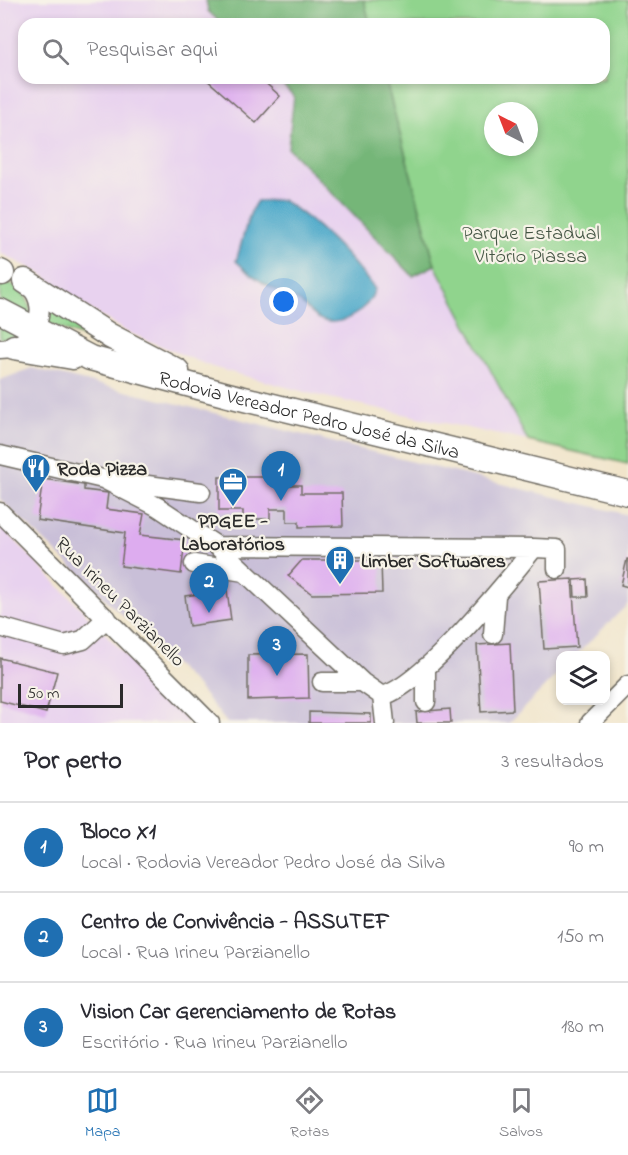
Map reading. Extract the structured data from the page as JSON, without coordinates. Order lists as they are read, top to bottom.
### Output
{
  "streets": {
    "main road": ["Rodovia Vereador Pedro José da Silva"],
    "street": ["Rua Irineu Parzianello"]
  },
  "parks": ["Parque Estadual Vitório Piassa"],
  "places": {
    "restaurant": ["Roda Pizza"],
    "office": ["PPGEE - Laboratórios"],
    "building": ["Limber Softwares"]
  },
  "scale_bar": "50 m",
  "north": "top left",
  "page": {
    "search": "Pesquisar aqui",
    "pins": ["1", "2", "3"],
    "scale": "50 m",
    "heading": ["Por perto", "3 resultados"],
    "list": [
      {
        "mark": "1",
        "name": "Bloco X1",
        "note": "Local · Rodovia Vereador Pedro José da Silva",
        "value": "90 m"
      },
      {
        "mark": "2",
        "name": "Centro de Convivência - ASSUTEF",
        "note": "Local · Rua Irineu Parzianello",
        "value": "150 m"
      },
      {
        "mark": "3",
        "name": "Vision Car Gerenciamento de Rotas",
        "note": "Escritório · Rua Irineu Parzianello",
        "value": "180 m"
      }
    ],
    "nav": ["Mapa", "Rotas", "Salvos"]
  }
}
